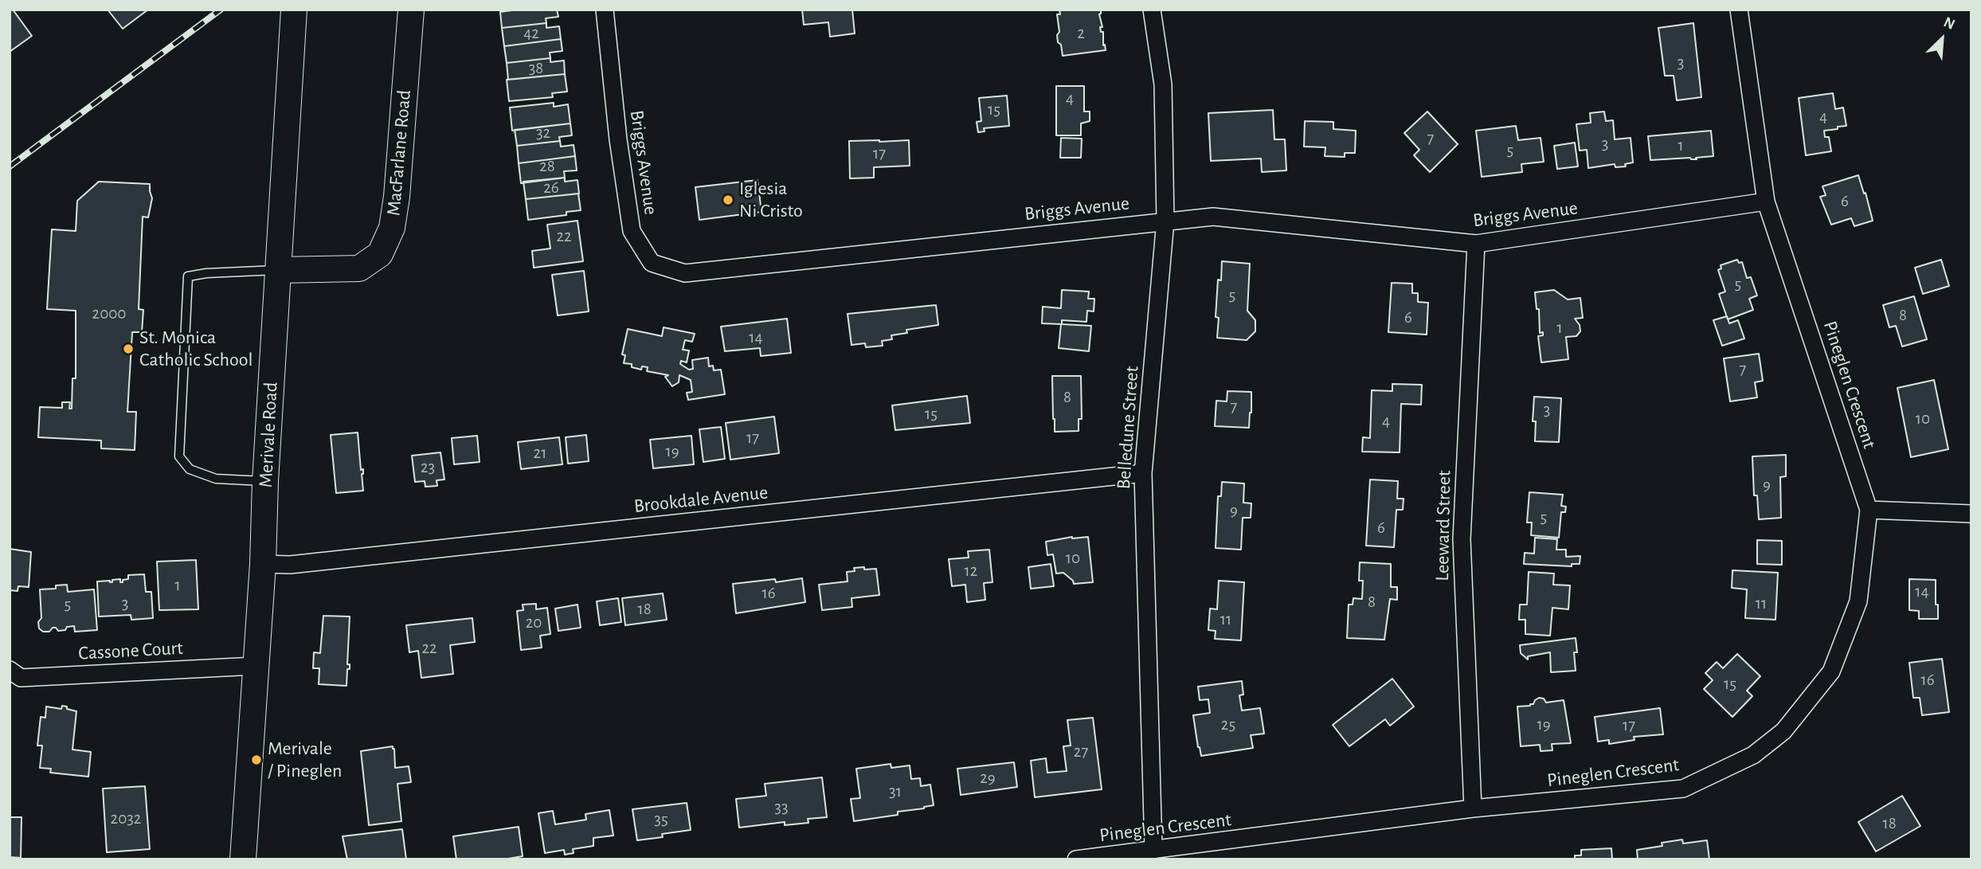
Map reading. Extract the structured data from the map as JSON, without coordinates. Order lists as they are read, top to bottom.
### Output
{
  "streets": {
    "main road": ["MacFarlane Road", "Merivale Road"],
    "street": [
      "Briggs Avenue",
      "Pineglen Crescent",
      "Belledune Street",
      "Brookdale Avenue",
      "Leeward Street",
      "Cassone Court"
    ]
  },
  "crossings": [
    ["MacFarlane Road", "Merivale Road"],
    ["Briggs Avenue", "Pineglen Crescent"],
    ["Briggs Avenue", "Belledune Street"],
    ["Briggs Avenue", "Leeward Street"],
    ["Pineglen Crescent", "Belledune Street"],
    ["Pineglen Crescent", "Leeward Street"],
    ["Belledune Street", "Brookdale Avenue"],
    ["Merivale Road", "Brookdale Avenue"],
    ["Merivale Road", "Cassone Court"]
  ],
  "places": ["Iglesia Ni Cristo", "St. Monica Catholic School", "Merivale / Pineglen"],
  "house_numbers": [
    "42",
    "2",
    "3",
    "38",
    "4",
    "15",
    "4",
    "32",
    "7",
    "3",
    "1",
    "5",
    "17",
    "28",
    "26",
    "6",
    "22",
    "5",
    "5",
    "2000",
    "8",
    "6",
    "1",
    "14",
    "7",
    "8",
    "7",
    "3",
    "15",
    "10",
    "4",
    "17",
    "19",
    "21",
    "23",
    "9",
    "9",
    "5",
    "6",
    "10",
    "12",
    "1",
    "14",
    "16",
    "8",
    "3",
    "11",
    "5",
    "18",
    "11",
    "20",
    "22",
    "16",
    "15",
    "25",
    "19",
    "17",
    "27",
    "29",
    "31",
    "33",
    "2032",
    "35",
    "18"
  ],
  "north": "top right"
}
